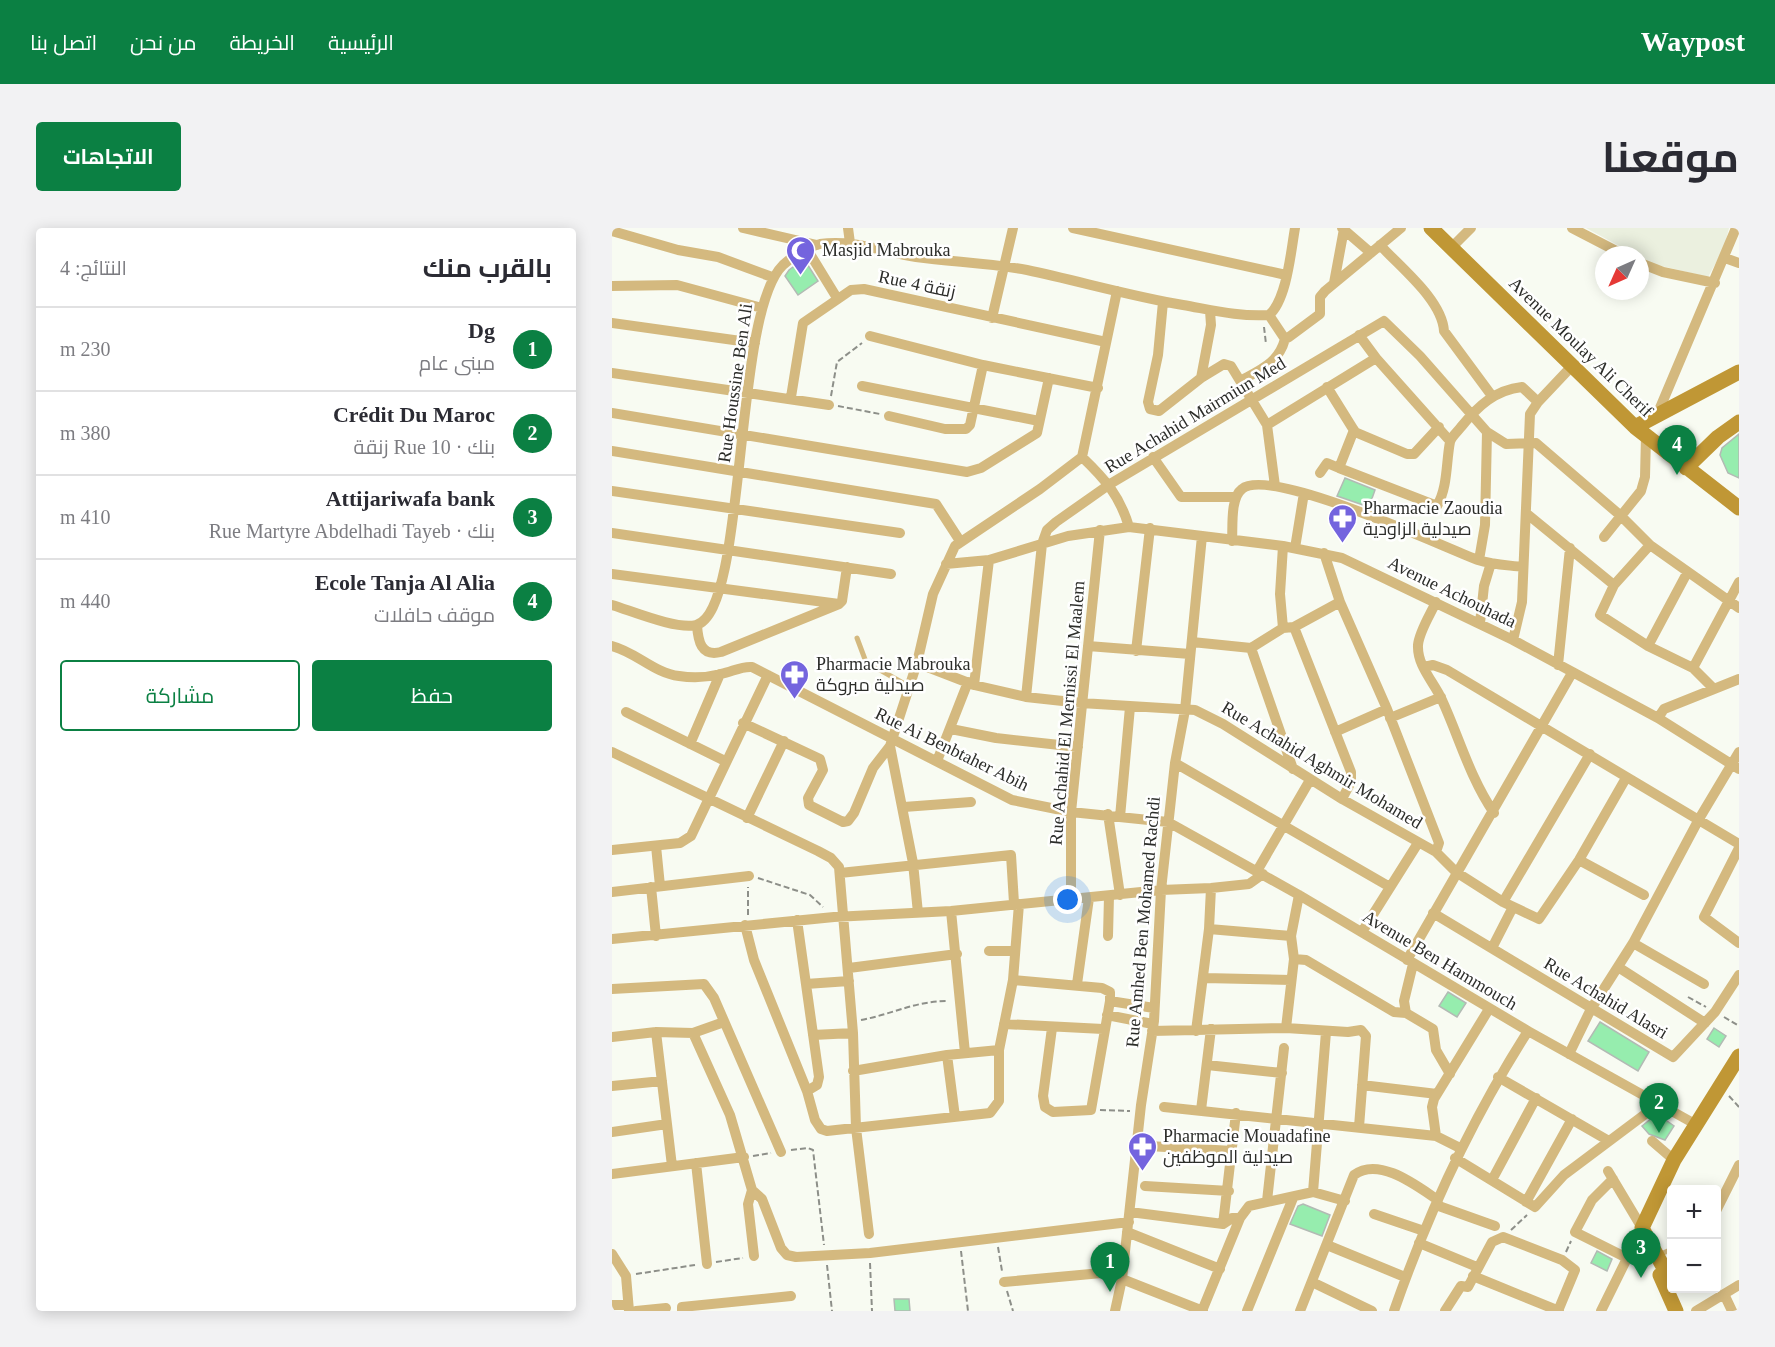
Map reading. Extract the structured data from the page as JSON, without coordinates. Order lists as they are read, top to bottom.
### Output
{
  "streets": {
    "street": [
      "Rue 4 زنقة",
      "Avenue Moulay Ali Cherif",
      "Rue Houssine Ben Ali",
      "Rue Achahid Mairmiun Med",
      "Avenue Achouhada",
      "Rue Achahid El Mernissi El Maalem",
      "Rue Ai Benbtaher Abih",
      "Rue Achahid Aghmir Mohamed",
      "Rue Amhed Ben Mohamed Rachdi",
      "Avenue Ben Hammouch",
      "Rue Achahid Alasri"
    ]
  },
  "crossings": [
    ["Rue Achahid Mairmiun Med", "Avenue Achouhada"],
    ["Avenue Achouhada", "Rue Achahid El Mernissi El Maalem"],
    ["Avenue Achouhada", "Rue Amhed Ben Mohamed Rachdi"],
    ["Rue Achahid El Mernissi El Maalem", "Rue Ai Benbtaher Abih"],
    ["Rue Achahid El Mernissi El Maalem", "Rue Achahid Aghmir Mohamed"],
    ["Rue Ai Benbtaher Abih", "Rue Amhed Ben Mohamed Rachdi"],
    ["Rue Ai Benbtaher Abih", "Avenue Ben Hammouch"],
    ["Rue Achahid Aghmir Mohamed", "Rue Amhed Ben Mohamed Rachdi"],
    ["Rue Amhed Ben Mohamed Rachdi", "Avenue Ben Hammouch"]
  ],
  "places": {
    "mosque": ["Masjid Mabrouka"],
    "pharmacy": ["Pharmacie Zaoudia صيدلية الزاودية", "Pharmacie Mabrouka صيدلية مبروكة", "Pharmacie Mouadafine صيدلية الموظفين"]
  },
  "north": "bottom left",
  "page": {
    "header": "Waypost",
    "nav": [
      "الرئيسية",
      "الخريطة",
      "من نحن",
      "اتصل بنا"
    ],
    "title": "موقعنا",
    "buttons": [
      "الاتجاهات",
      ["حفظ", "مشاركة"]
    ],
    "heading": ["بالقرب منك", "النتائج: 4"],
    "list": [
      {
        "mark": "1",
        "name": "Dg",
        "note": "مبنى عام",
        "value": "230 m"
      },
      {
        "mark": "2",
        "name": "Crédit Du Maroc",
        "note": "بنك · Rue 10 زنقة",
        "value": "380 m"
      },
      {
        "mark": "3",
        "name": "Attijariwafa bank",
        "note": "بنك · Rue Martyre Abdelhadi Tayeb",
        "value": "410 m"
      },
      {
        "mark": "4",
        "name": "Ecole Tanja Al Alia",
        "note": "موقف حافلات",
        "value": "440 m"
      }
    ],
    "pins": [
      "4",
      "2",
      "3",
      "1"
    ],
    "map_buttons": ["+", "−"]
  }
}
